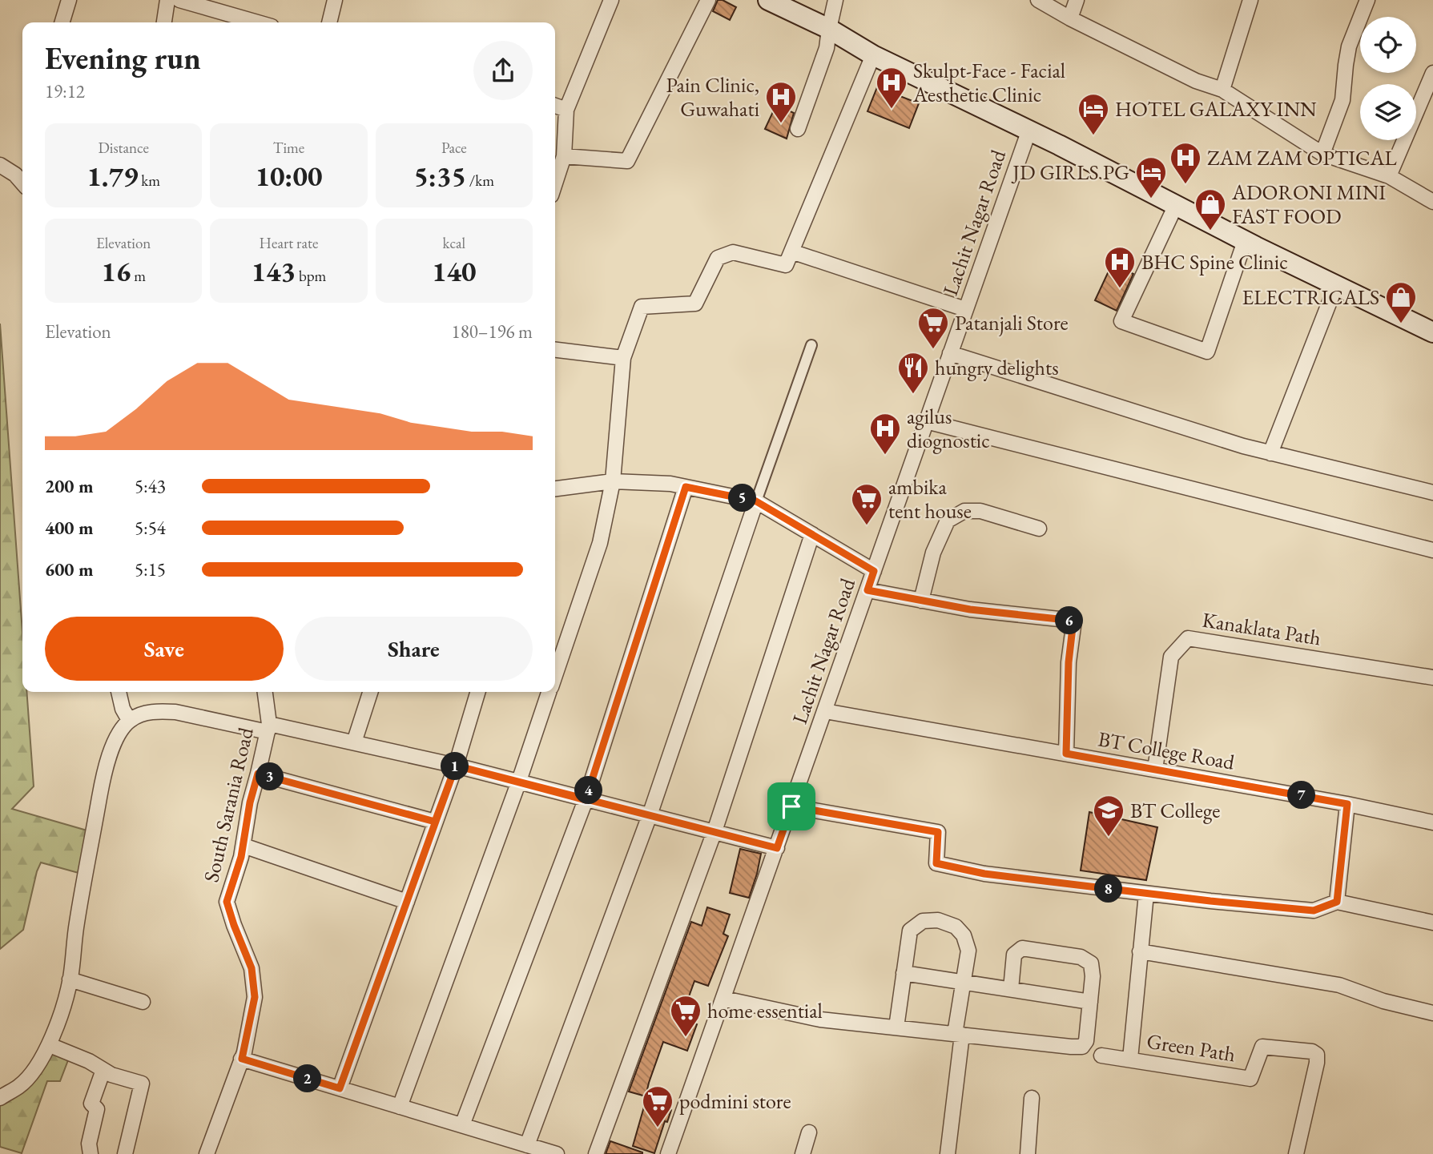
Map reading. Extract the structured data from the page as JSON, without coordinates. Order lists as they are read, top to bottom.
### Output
{
  "streets": {
    "street": [
      "Lachit Nagar Road",
      "Kanaklata Path",
      "BT College Road",
      "South Sarania Road",
      "Green Path"
    ]
  },
  "crossings": [
    ["Lachit Nagar Road", "BT College Road"],
    ["Kanaklata Path", "BT College Road"]
  ],
  "places": {
    "hospital": [
      "Skulpt-Face - Facial Aesthetic Clinic",
      "Pain Clinic, Guwahati",
      "ZAM ZAM OPTICAL",
      "BHC Spine Clinic",
      "agilus diognostic"
    ],
    "hotel": ["HOTEL GALAXY INN", "JD GIRLS PG"],
    "shop": ["ADORONI MINI FAST FOOD", "ELECTRICALS"],
    "supermarket": [
      "Patanjali Store",
      "ambika tent house",
      "home essential",
      "podmini store"
    ],
    "restaurant": ["hungry delights"],
    "school or university": ["BT College"]
  },
  "page": {
    "heading": ["Evening run", "19:12"],
    "stats": [
      ["Distance", "1.79 km"],
      ["Time", "10:00"],
      ["Pace", "5:35 /km"],
      ["Elevation", "16 m"],
      ["Heart rate", "143 bpm"],
      ["kcal", "140"]
    ],
    "chart": ["Elevation", "180–196 m"],
    "list": [
      {
        "name": "200 m",
        "note": "5:43"
      },
      {
        "name": "400 m",
        "note": "5:54"
      },
      {
        "name": "600 m",
        "note": "5:15"
      }
    ],
    "pins": [
      "5",
      "6",
      "1",
      "3",
      "4",
      "7",
      "8",
      "2"
    ],
    "buttons": ["Save", "Share"]
  }
}
